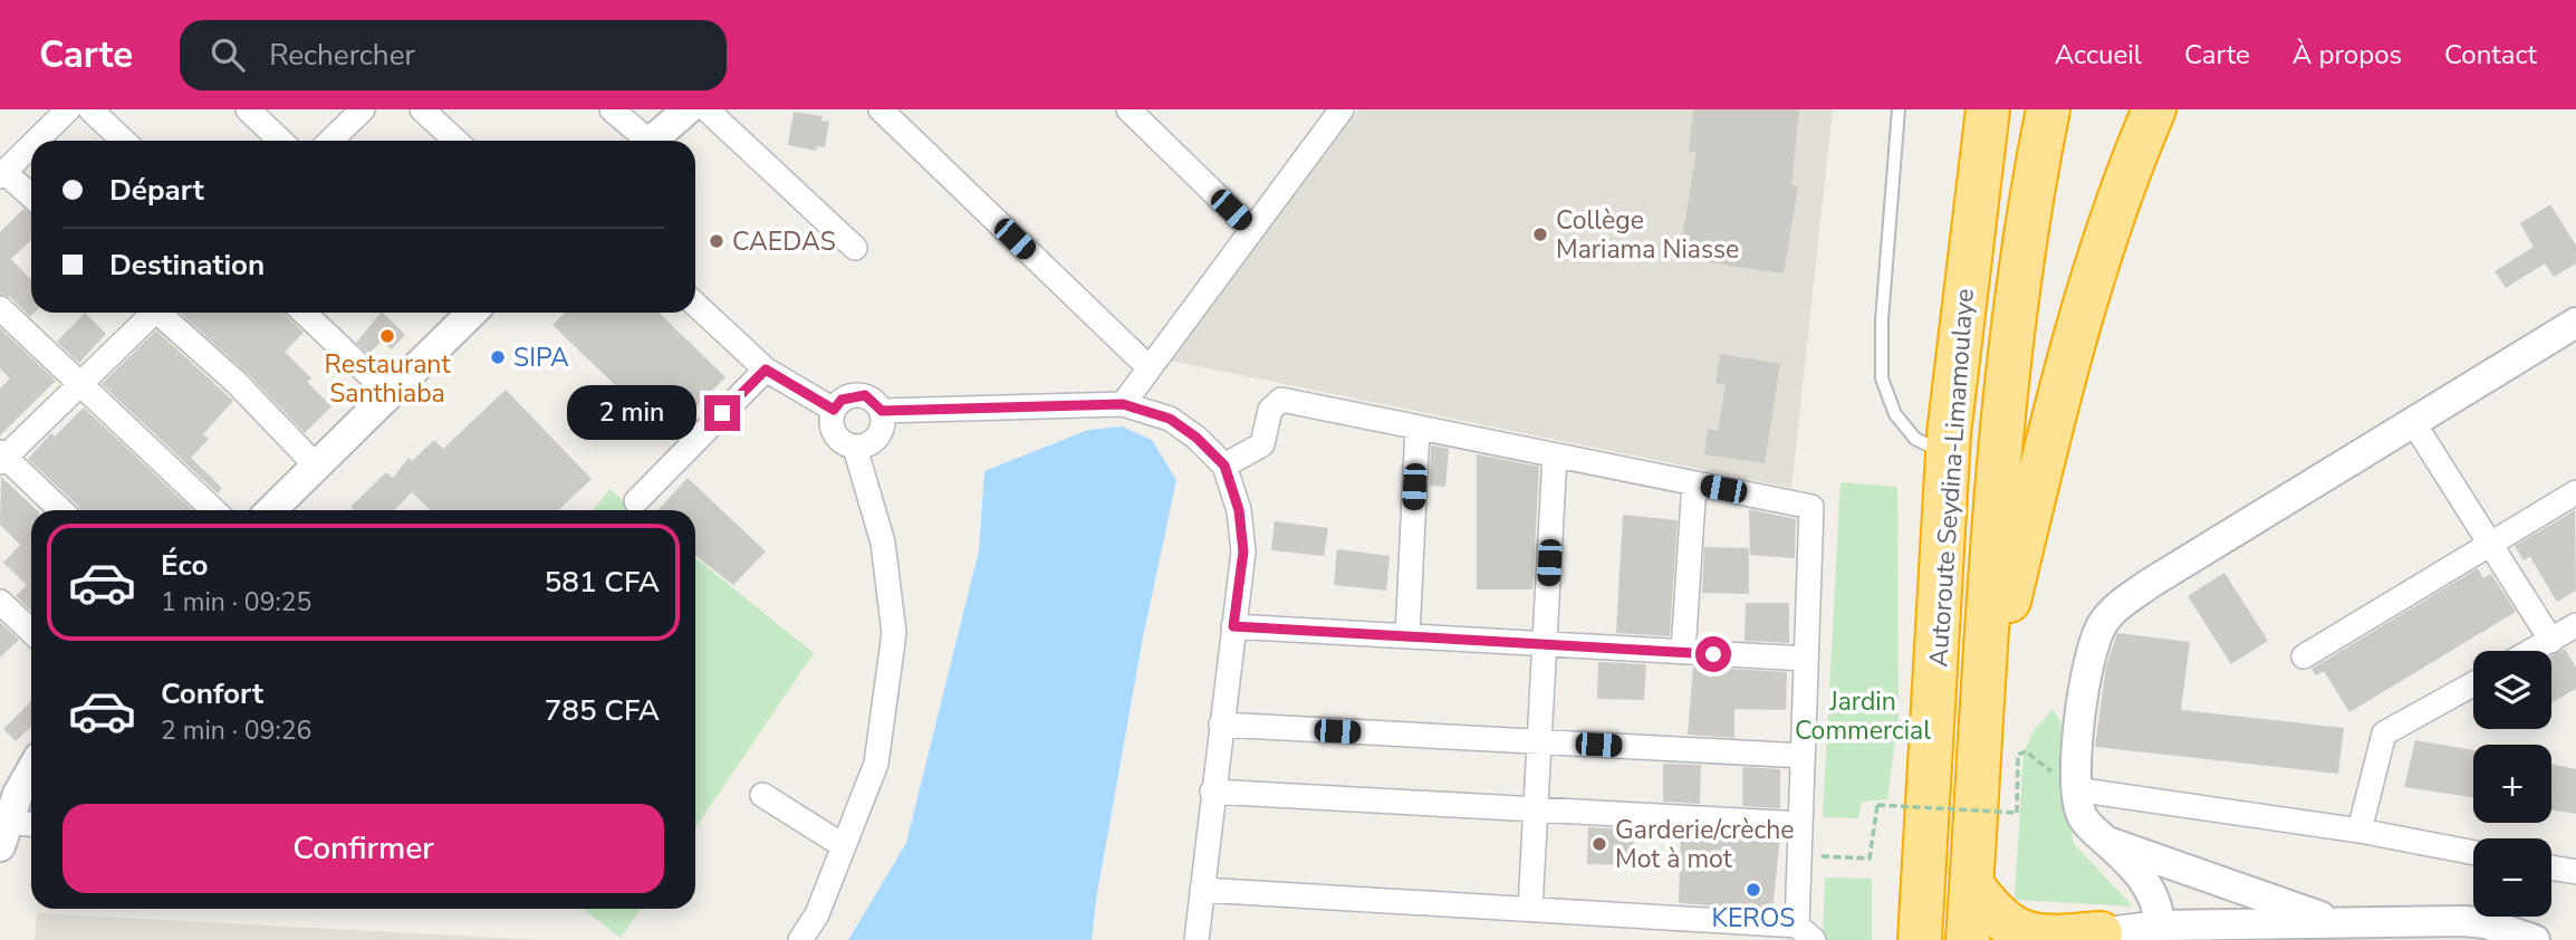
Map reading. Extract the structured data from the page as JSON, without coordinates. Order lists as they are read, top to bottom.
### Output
{
  "streets": {
    "highway": ["Autoroute Seydina-Limamoulaye"]
  },
  "parks": ["Jardin Commercial"],
  "places": [
    "Collège Mariama Niasse",
    "CAEDAS",
    "Restaurant Santhiaba",
    "SIPA",
    "Garderie/crèche Mot à mot",
    "KEROS"
  ],
  "page": {
    "header": "Carte",
    "search": "Rechercher",
    "nav": [
      "Accueil",
      "Carte",
      "À propos",
      "Contact"
    ],
    "banner": ["Départ", "Destination"],
    "bubble": "2 min",
    "list": [
      {
        "name": "Éco",
        "note": "1 min · 09:25",
        "value": "581 CFA"
      },
      {
        "name": "Confort",
        "note": "2 min · 09:26",
        "value": "785 CFA"
      }
    ],
    "map_buttons": ["+", "−"],
    "buttons": "Confirmer"
  }
}
